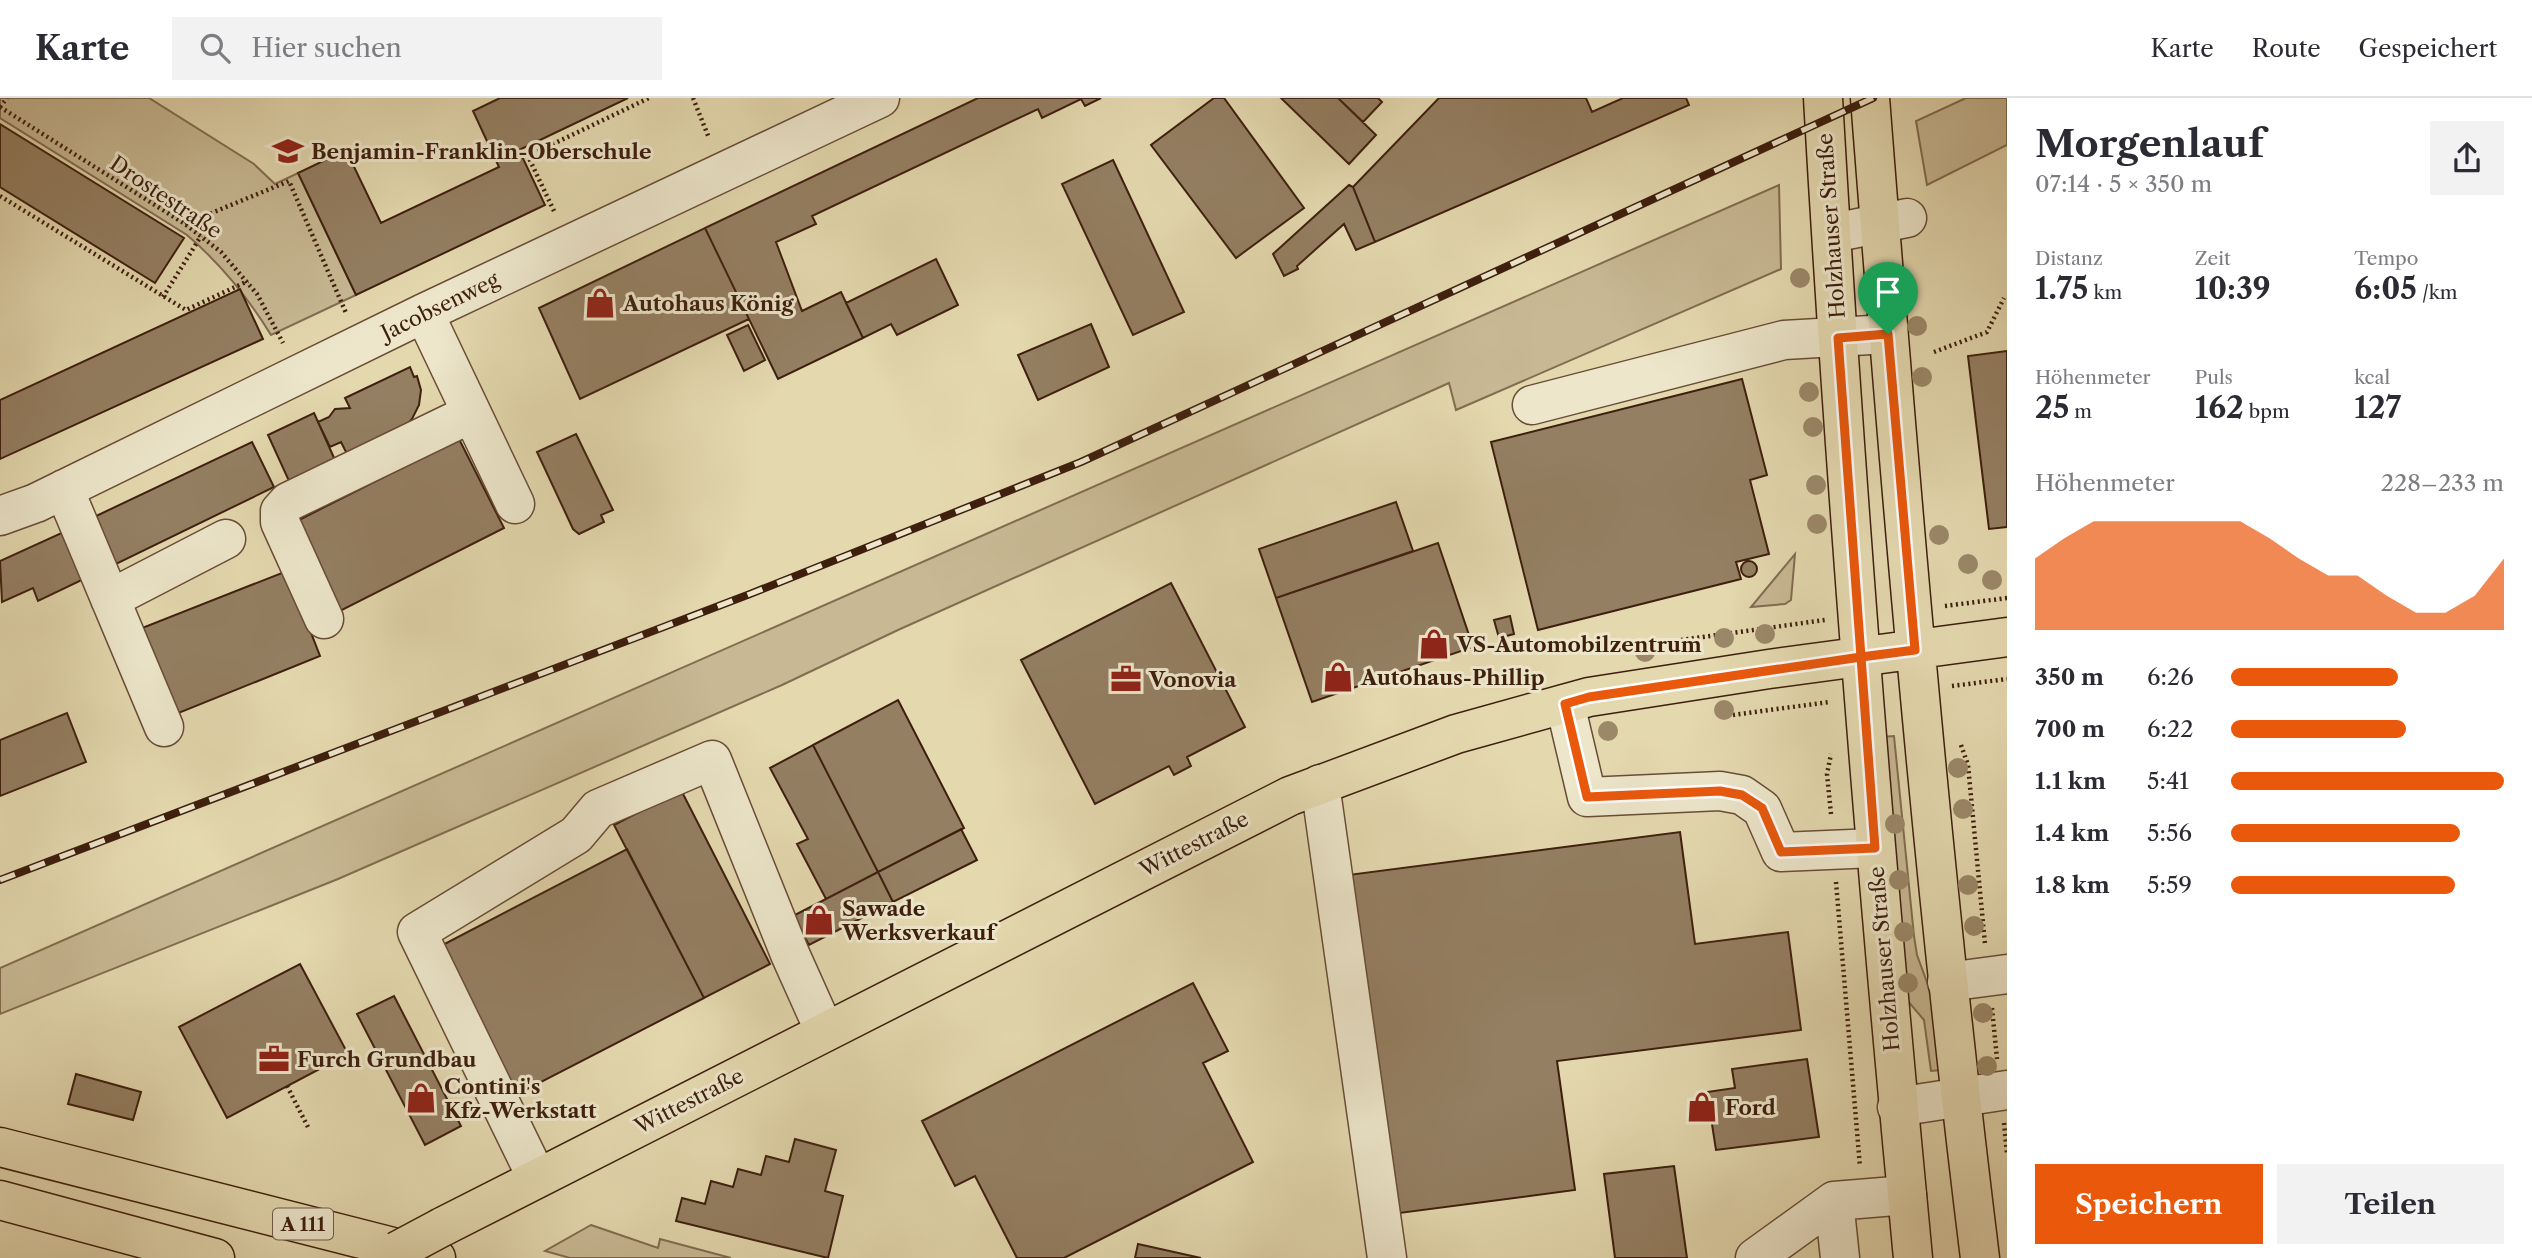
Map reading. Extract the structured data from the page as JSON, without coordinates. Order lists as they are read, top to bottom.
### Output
{
  "streets": {
    "main road": ["Holzhauser Straße", "Wittestraße", "A 111"],
    "street": ["Jacobsenweg"],
    "path": ["Drostestraße"]
  },
  "crossings": [
    ["Holzhauser Straße", "Wittestraße"],
    ["Wittestraße", "A 111"]
  ],
  "places": {
    "school or university": ["Benjamin-Franklin-Oberschule"],
    "shop": [
      "Autohaus König",
      "VS-Automobilzentrum",
      "Autohaus-Phillip",
      "Sawade Werksverkauf",
      "Contini's Kfz-Werkstatt",
      "Ford"
    ],
    "office": ["Vonovia", "Furch Grundbau"]
  },
  "page": {
    "header": "Karte",
    "search": "Hier suchen",
    "nav": ["Karte", "Route", "Gespeichert"],
    "heading": ["Morgenlauf", "07:14 · 5 × 350 m"],
    "stats": [
      ["Distanz", "1.75 km"],
      ["Zeit", "10:39"],
      ["Tempo", "6:05 /km"],
      ["Höhenmeter", "25 m"],
      ["Puls", "162 bpm"],
      ["kcal", "127"]
    ],
    "chart": ["Höhenmeter", "228–233 m"],
    "list": [
      {
        "name": "350 m",
        "note": "6:26"
      },
      {
        "name": "700 m",
        "note": "6:22"
      },
      {
        "name": "1.1 km",
        "note": "5:41"
      },
      {
        "name": "1.4 km",
        "note": "5:56"
      },
      {
        "name": "1.8 km",
        "note": "5:59"
      }
    ],
    "buttons": ["Speichern", "Teilen"]
  }
}
